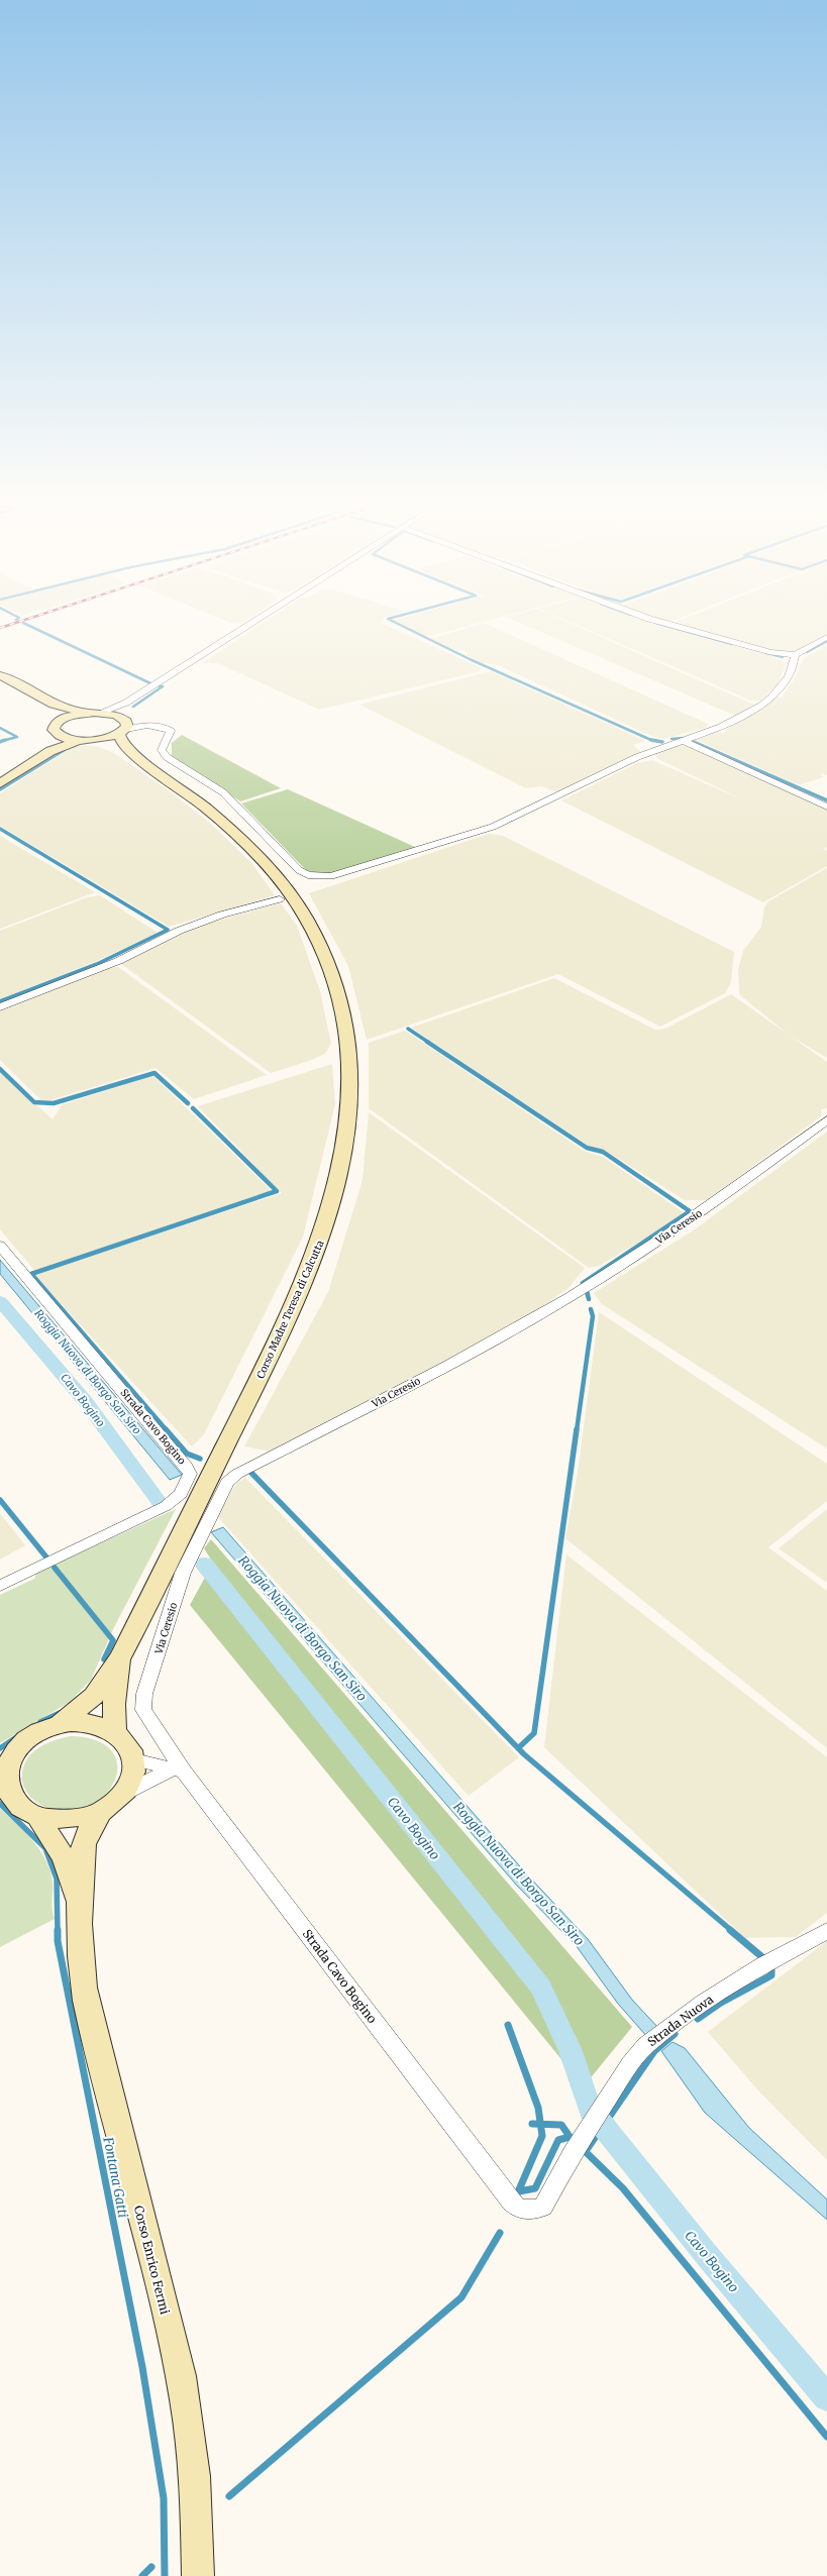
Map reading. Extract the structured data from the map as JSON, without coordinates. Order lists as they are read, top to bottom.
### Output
{
  "streets": {
    "main road": ["Corso Madre Teresa di Calcutta", "Corso Enrico Fermi"],
    "street": ["Via Ceresio", "Strada Cavo Bogino", "Strada Nuova"]
  },
  "crossings": [
    ["Via Ceresio", "Strada Cavo Bogino"],
    ["Corso Madre Teresa di Calcutta", "Corso Enrico Fermi"],
    ["Strada Cavo Bogino", "Strada Nuova"]
  ],
  "water": ["Roggia Nuova di Borgo San Siro", "Cavo Bogino", "Fontana Gatti"]
}
